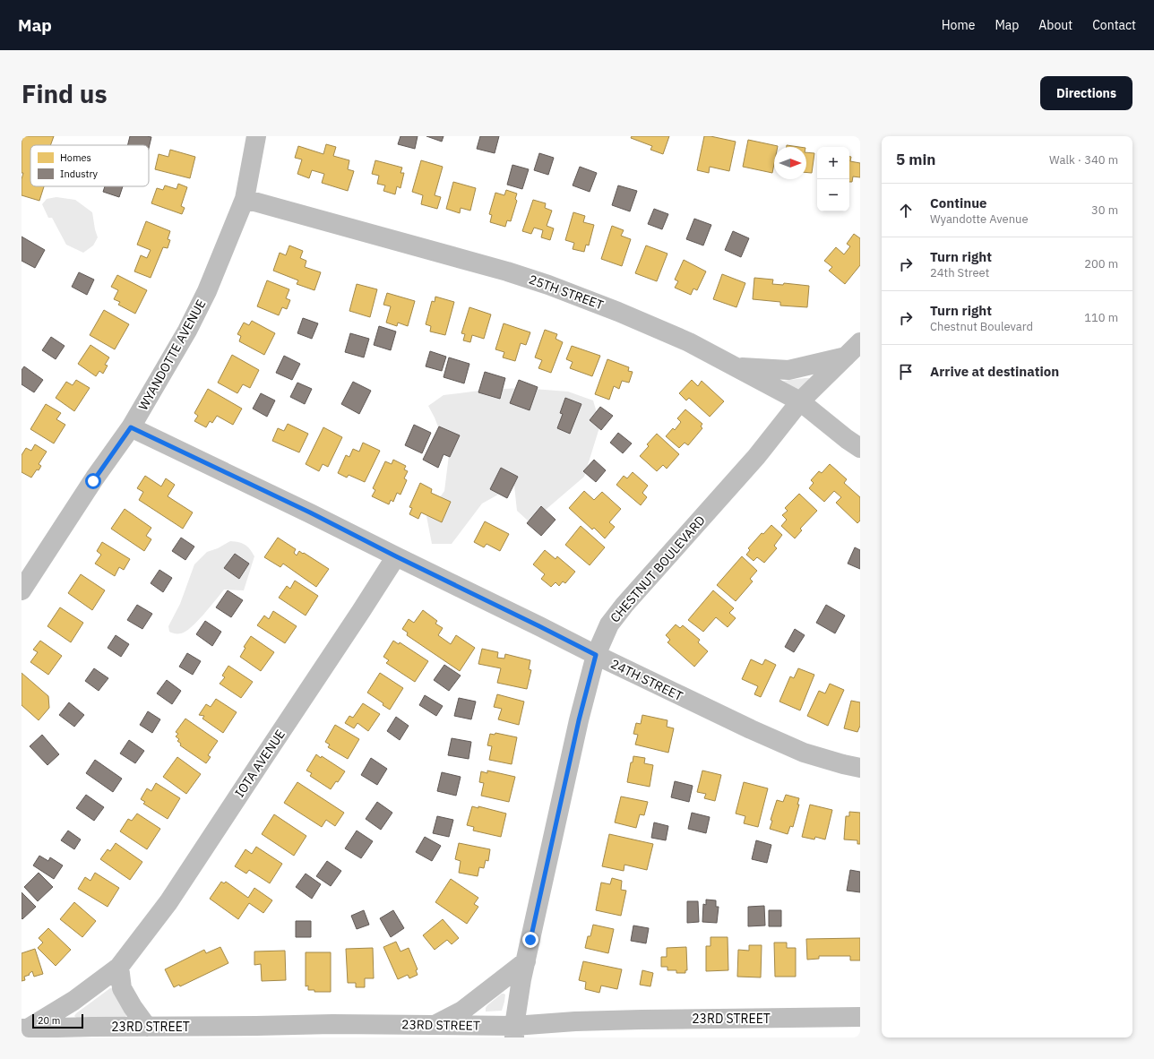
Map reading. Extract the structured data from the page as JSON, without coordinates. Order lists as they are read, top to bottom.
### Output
{
  "streets": {
    "street": [
      "25TH STREET",
      "WYANDOTTE AVENUE",
      "CHESTNUT BOULEVARD",
      "24TH STREET",
      "IOTA AVENUE",
      "23RD STREET"
    ]
  },
  "crossings": [
    ["25TH STREET", "WYANDOTTE AVENUE"],
    ["25TH STREET", "CHESTNUT BOULEVARD"],
    ["WYANDOTTE AVENUE", "24TH STREET"],
    ["CHESTNUT BOULEVARD", "24TH STREET"],
    ["CHESTNUT BOULEVARD", "23RD STREET"],
    ["24TH STREET", "IOTA AVENUE"],
    ["IOTA AVENUE", "23RD STREET"]
  ],
  "legend": ["Homes", "Industry"],
  "scale_bar": "20 m",
  "north": "right",
  "page": {
    "header": "Map",
    "nav": [
      "Home",
      "Map",
      "About",
      "Contact"
    ],
    "buttons": "Directions",
    "title": "Find us",
    "heading": ["5 min", "Walk · 340 m"],
    "map_buttons": ["+", "−"],
    "list": [
      ["Continue", "Wyandotte Avenue", "30 m"],
      ["Turn right", "24th Street", "200 m"],
      ["Turn right", "Chestnut Boulevard", "110 m"],
      "Arrive at destination"
    ],
    "scale": "20 m"
  }
}
